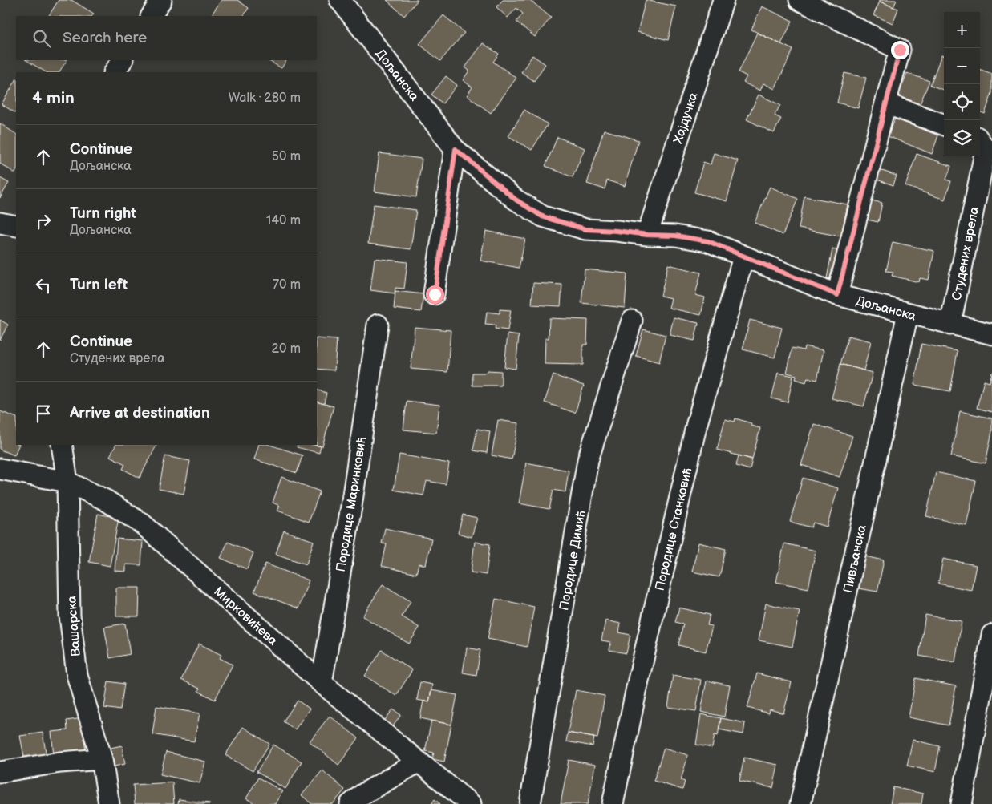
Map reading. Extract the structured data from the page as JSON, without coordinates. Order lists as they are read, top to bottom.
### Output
{
  "streets": {
    "street": [
      "Дољанска",
      "Хајдучка",
      "Студених врела",
      "Породице Маринковић",
      "Породице Станковић",
      "Пивљанска",
      "Породице Димић",
      "Мирковићева",
      "Вашарска"
    ]
  },
  "crossings": [
    ["Дољанска", "Хајдучка"],
    ["Дољанска", "Студених врела"],
    ["Дољанска", "Породице Станковић"],
    ["Дољанска", "Пивљанска"],
    ["Породице Маринковић", "Мирковићева"],
    ["Мирковићева", "Вашарска"]
  ],
  "page": {
    "map_buttons": ["+", "−"],
    "search": "Search here",
    "heading": ["4 min", "Walk · 280 m"],
    "list": [
      ["Continue", "Дољанска", "50 m"],
      ["Turn right", "Дољанска", "140 m"],
      ["Turn left", "70 m"],
      ["Continue", "Студених врела", "20 m"],
      "Arrive at destination"
    ]
  }
}
